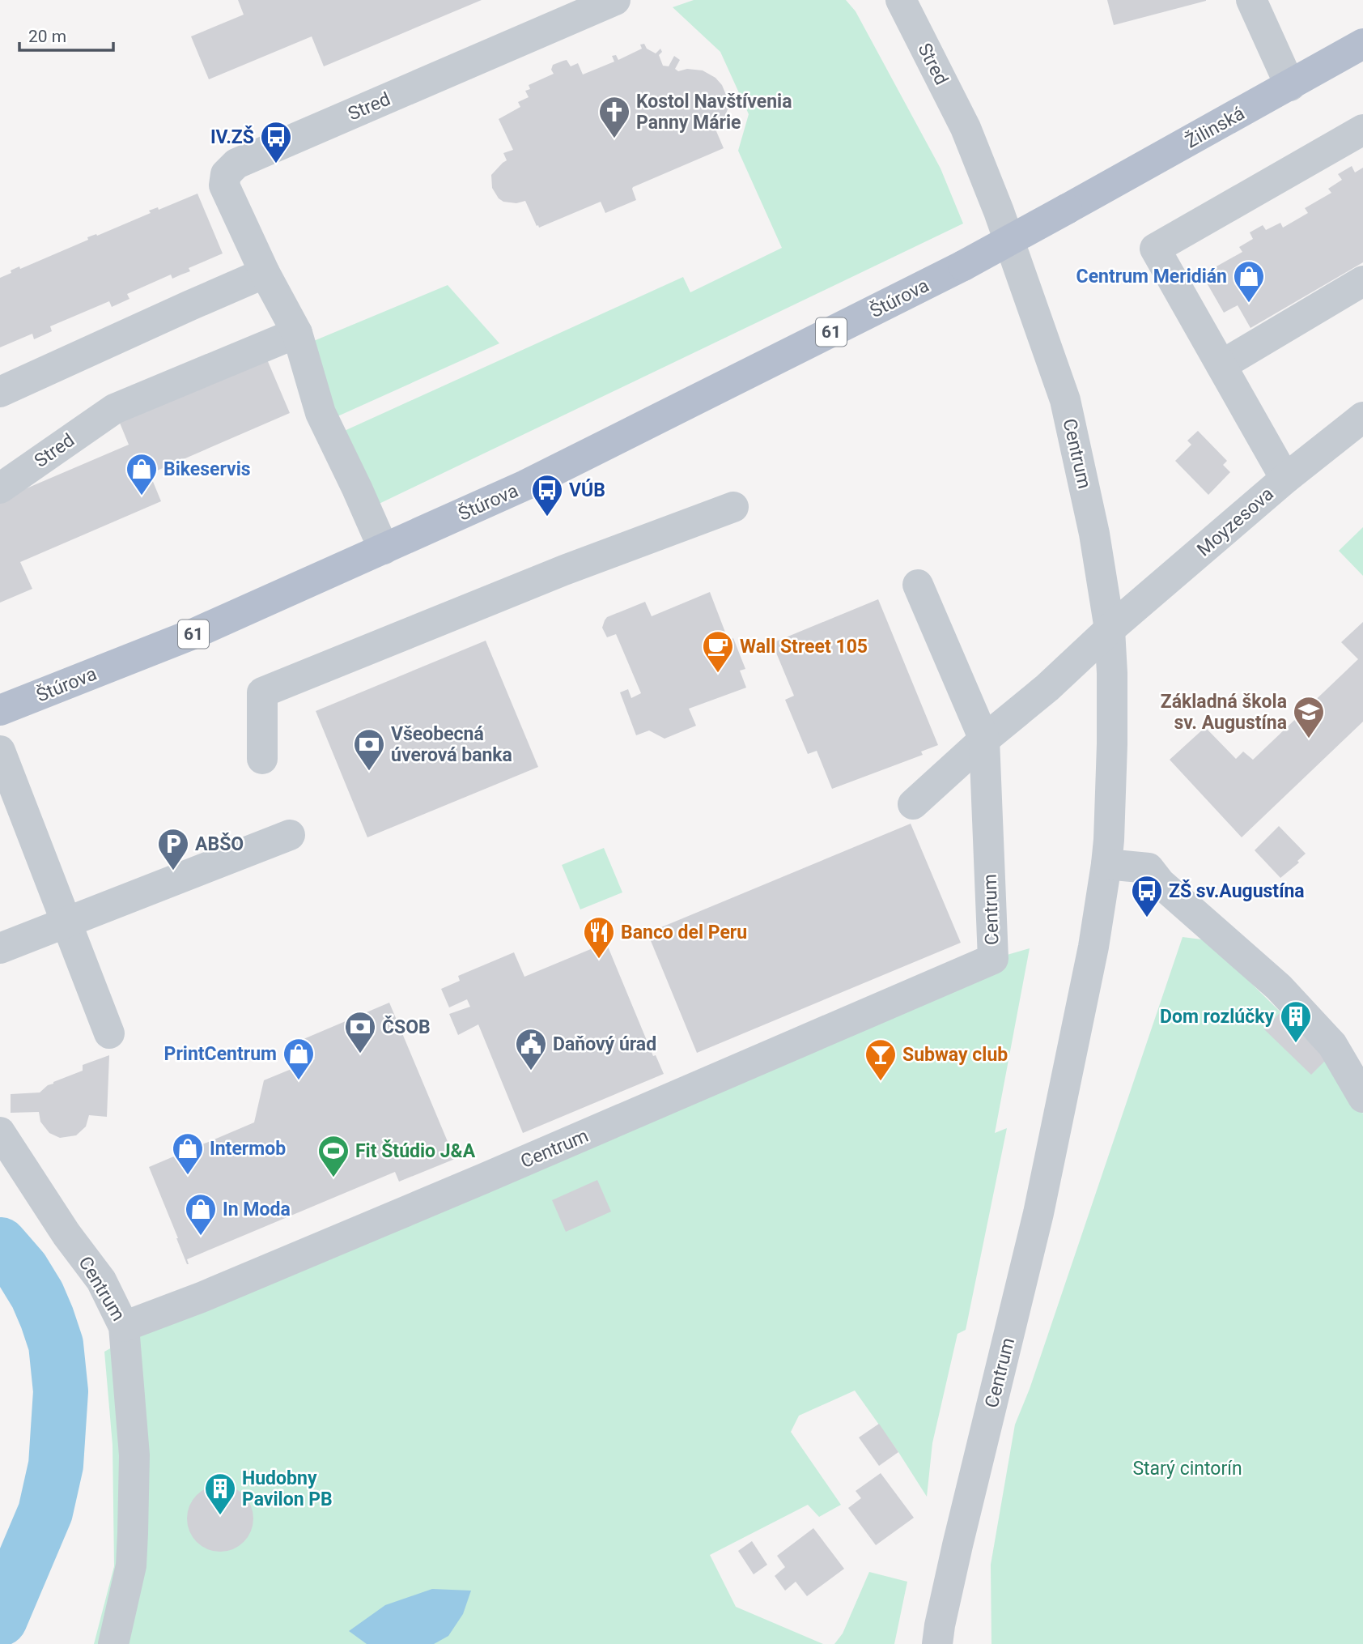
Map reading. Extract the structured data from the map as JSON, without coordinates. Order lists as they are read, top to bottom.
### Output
{
  "streets": {
    "main road": ["Žilinská", "Štúrova", "61"],
    "street": ["Stred", "Centrum", "Moyzesova"]
  },
  "crossings": [
    ["Stred", "Štúrova"],
    ["Stred", "Centrum"],
    ["Žilinská", "Štúrova"],
    ["Centrum", "Moyzesova"]
  ],
  "parks": ["Starý cintorín"],
  "places": {
    "church": ["Kostol Navštívenia Panny Márie"],
    "bus stop": ["IV.ZŠ", "VÚB", "ZŠ sv.Augustína"],
    "shop": [
      "Centrum Meridián",
      "Bikeservis",
      "PrintCentrum",
      "Intermob",
      "In Moda"
    ],
    "cafe": ["Wall Street 105"],
    "school or university": ["Základná škola sv. Augustína"],
    "bank": ["Všeobecná úverová banka", "ČSOB"],
    "parking": ["ABŠO"],
    "restaurant": ["Banco del Peru"],
    "building": ["Dom rozlúčky", "Hudobny Pavilon PB"],
    "public building": ["Daňový úrad"],
    "bar": ["Subway club"],
    "sports": ["Fit Štúdio J&A"]
  },
  "scale_bar": "20 m"
}
